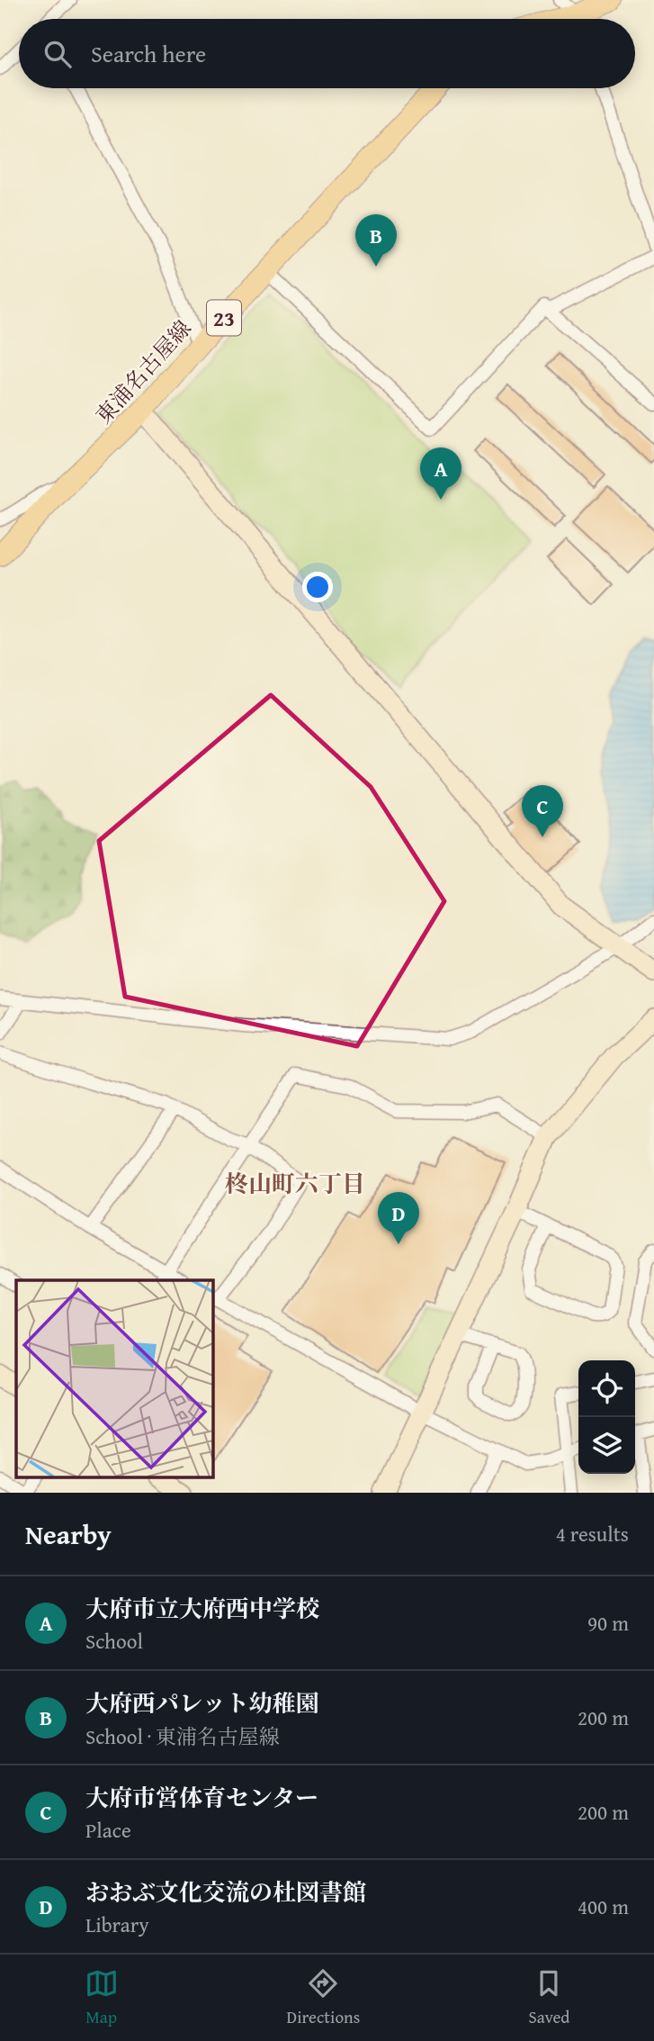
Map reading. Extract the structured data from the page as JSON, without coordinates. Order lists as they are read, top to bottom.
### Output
{
  "streets": {
    "main road": ["23", "東浦名古屋線"]
  },
  "districts": ["柊山町六丁目"],
  "page": {
    "search": "Search here",
    "pins": [
      "B",
      "A",
      "C",
      "D"
    ],
    "heading": ["Nearby", "4 results"],
    "list": [
      {
        "mark": "A",
        "name": "大府市立大府西中学校",
        "note": "School",
        "value": "90 m"
      },
      {
        "mark": "B",
        "name": "大府西パレット幼稚園",
        "note": "School · 東浦名古屋線",
        "value": "200 m"
      },
      {
        "mark": "C",
        "name": "大府市営体育センター",
        "note": "Place",
        "value": "200 m"
      },
      {
        "mark": "D",
        "name": "おおぶ文化交流の杜図書館",
        "note": "Library",
        "value": "400 m"
      }
    ],
    "nav": ["Map", "Directions", "Saved"]
  }
}
